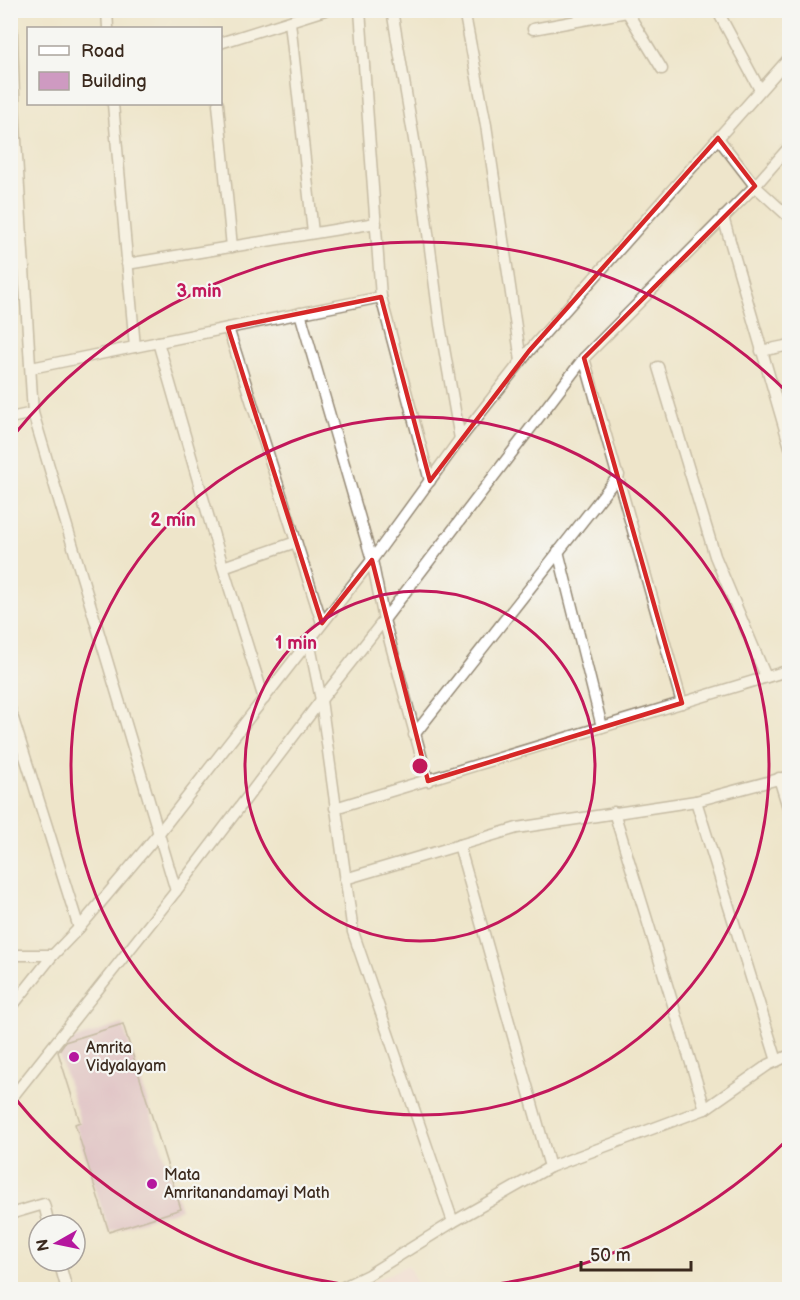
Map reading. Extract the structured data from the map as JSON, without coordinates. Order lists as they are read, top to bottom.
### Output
{
  "places": ["Amrita Vidyalayam", "Mata Amritanandamayi Math"],
  "legend": ["Road", "Building"],
  "scale_bar": "50 m",
  "north": "left",
  "rings": ["3 min", "2 min", "1 min"]
}
